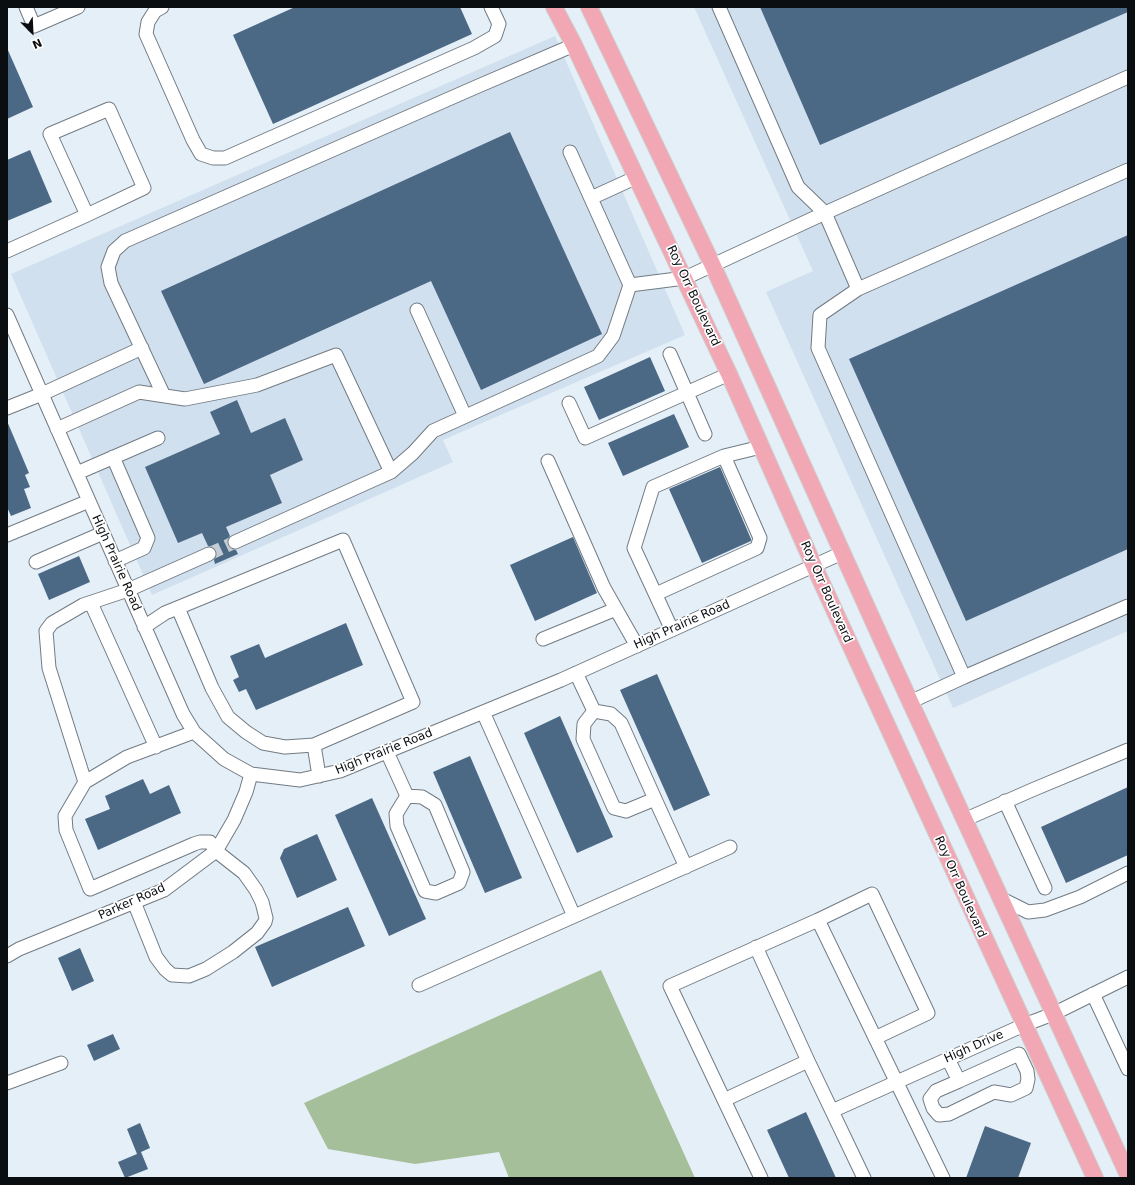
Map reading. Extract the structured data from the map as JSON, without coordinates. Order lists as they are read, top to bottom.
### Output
{
  "streets": {
    "main road": ["Roy Orr Boulevard"],
    "street": ["High Prairie Road", "Parker Road", "High Drive"]
  },
  "crossings": [
    ["Roy Orr Boulevard", "High Prairie Road"],
    ["Roy Orr Boulevard", "High Drive"],
    ["High Prairie Road", "Parker Road"]
  ],
  "north": "bottom right"
}
